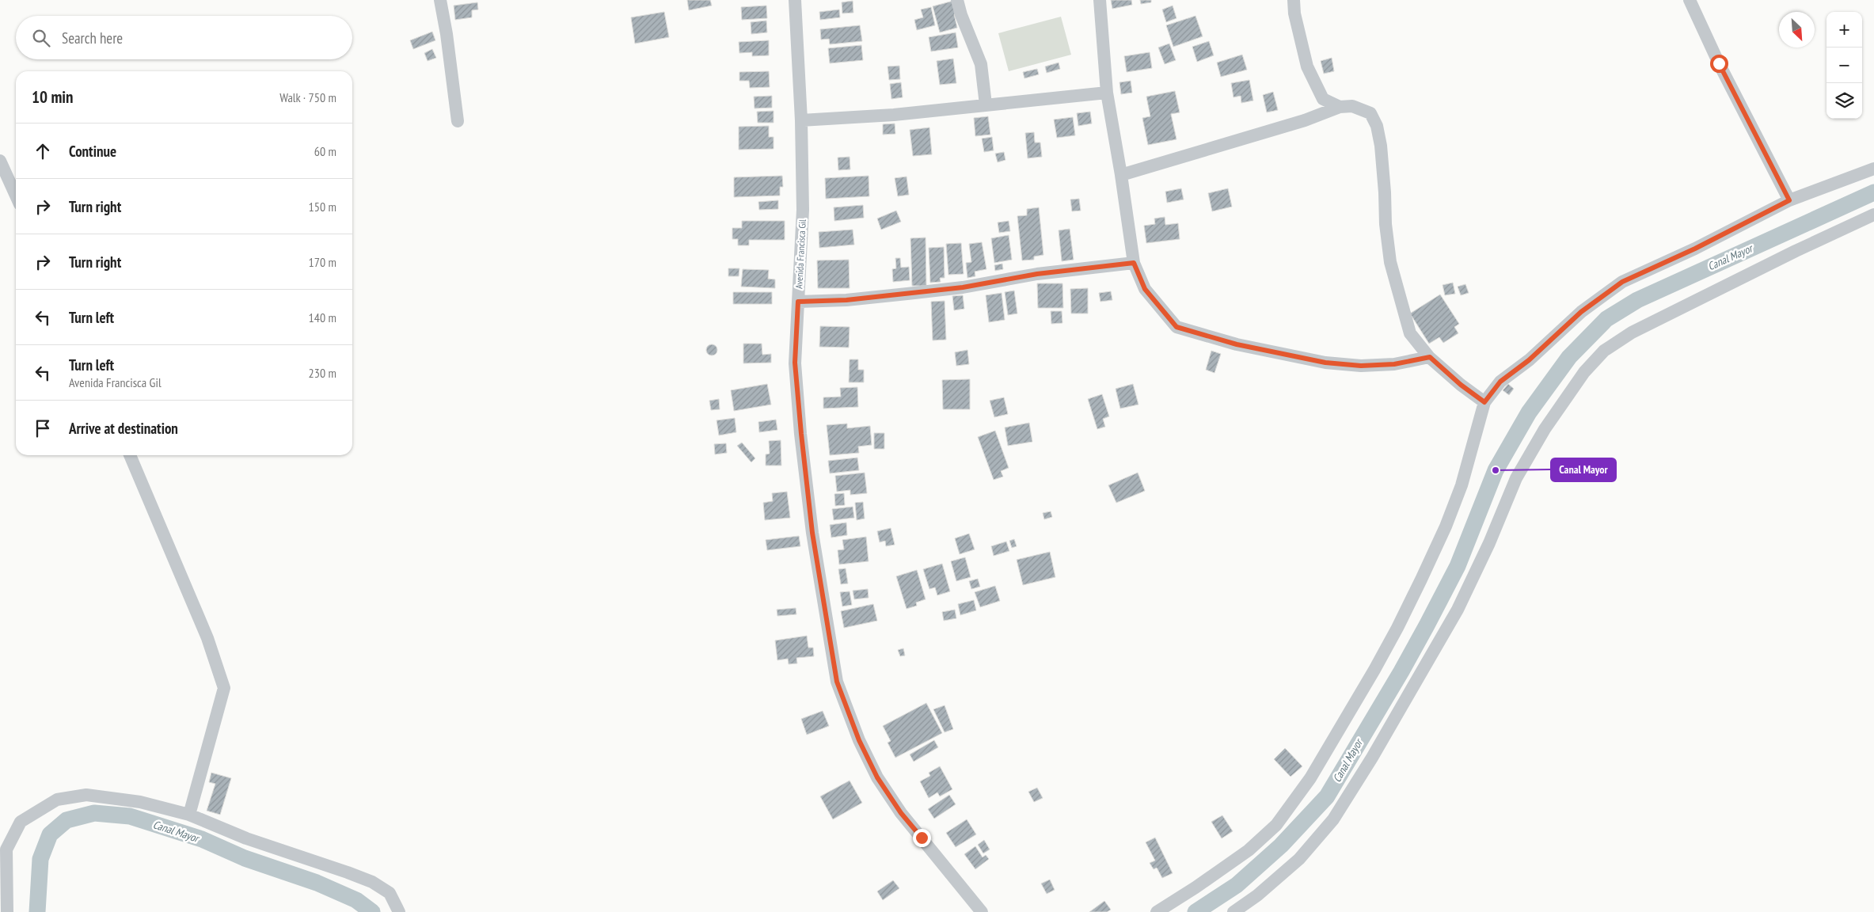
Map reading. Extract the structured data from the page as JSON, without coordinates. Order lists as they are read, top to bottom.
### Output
{
  "streets": {
    "street": ["Avenida Francisca Gil"]
  },
  "water": ["Canal Mayor"],
  "places": ["Canal Mayor"],
  "north": "bottom right",
  "page": {
    "map_buttons": ["+", "−"],
    "search": "Search here",
    "heading": ["10 min", "Walk · 750 m"],
    "list": [
      ["Continue", "60 m"],
      ["Turn right", "150 m"],
      ["Turn right", "170 m"],
      ["Turn left", "140 m"],
      ["Turn left", "Avenida Francisca Gil", "230 m"],
      "Arrive at destination"
    ]
  }
}
